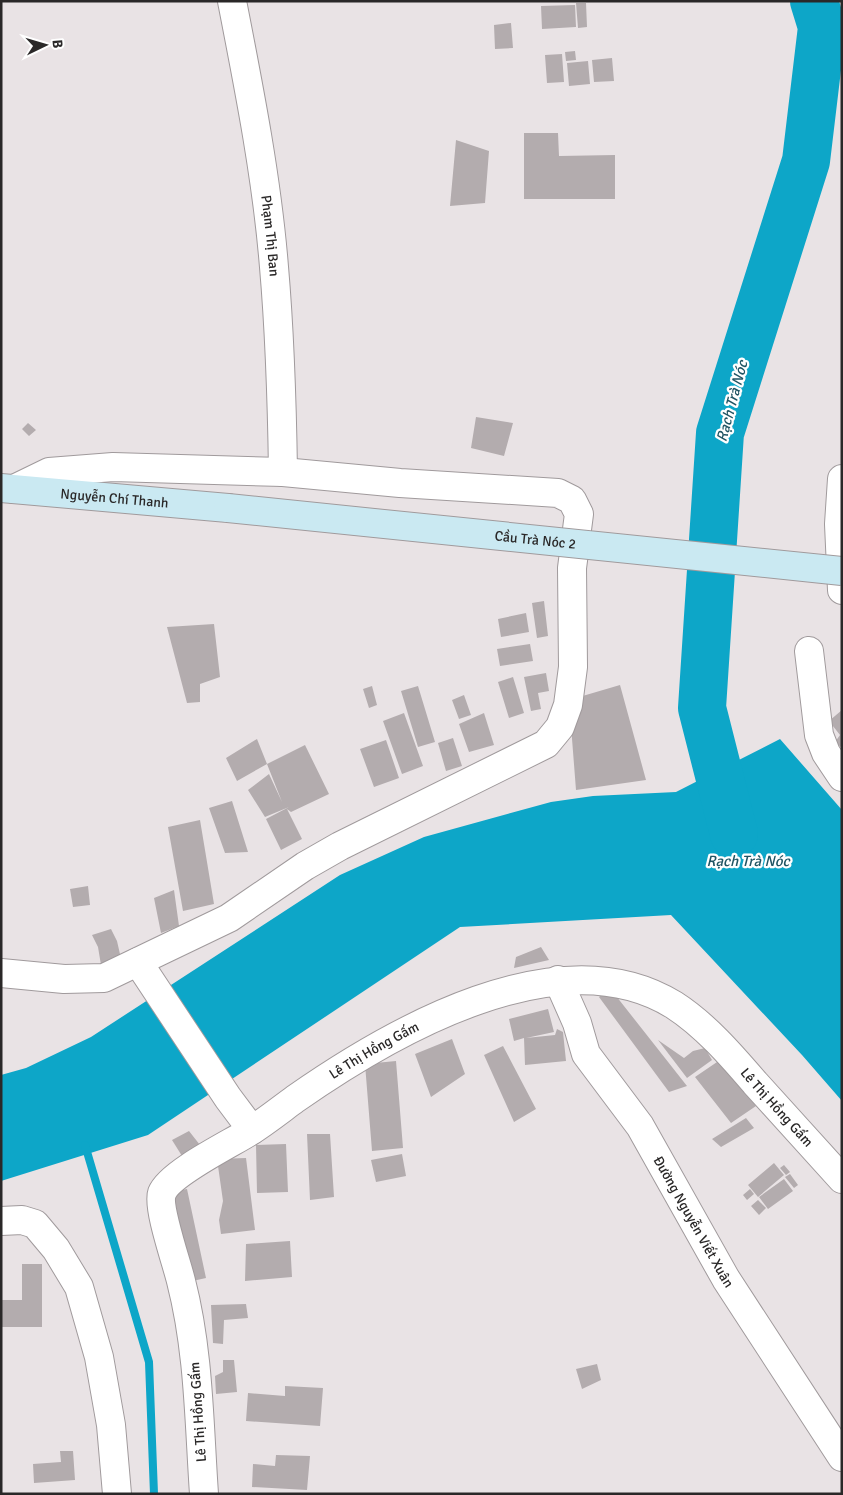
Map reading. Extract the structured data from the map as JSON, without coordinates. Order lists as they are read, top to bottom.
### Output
{
  "streets": {
    "main road": ["Nguyễn Chí Thanh", "Cầu Trà Nóc 2"],
    "street": ["Phạm Thị Ban", "Lê Thị Hồng Gấm", "Đường Nguyễn Viết Xuân"]
  },
  "crossings": [
    ["Nguyễn Chí Thanh", "Cầu Trà Nóc 2"],
    ["Lê Thị Hồng Gấm", "Đường Nguyễn Viết Xuân"]
  ],
  "water": ["Rạch Trà Nóc"],
  "north": "right"
}
